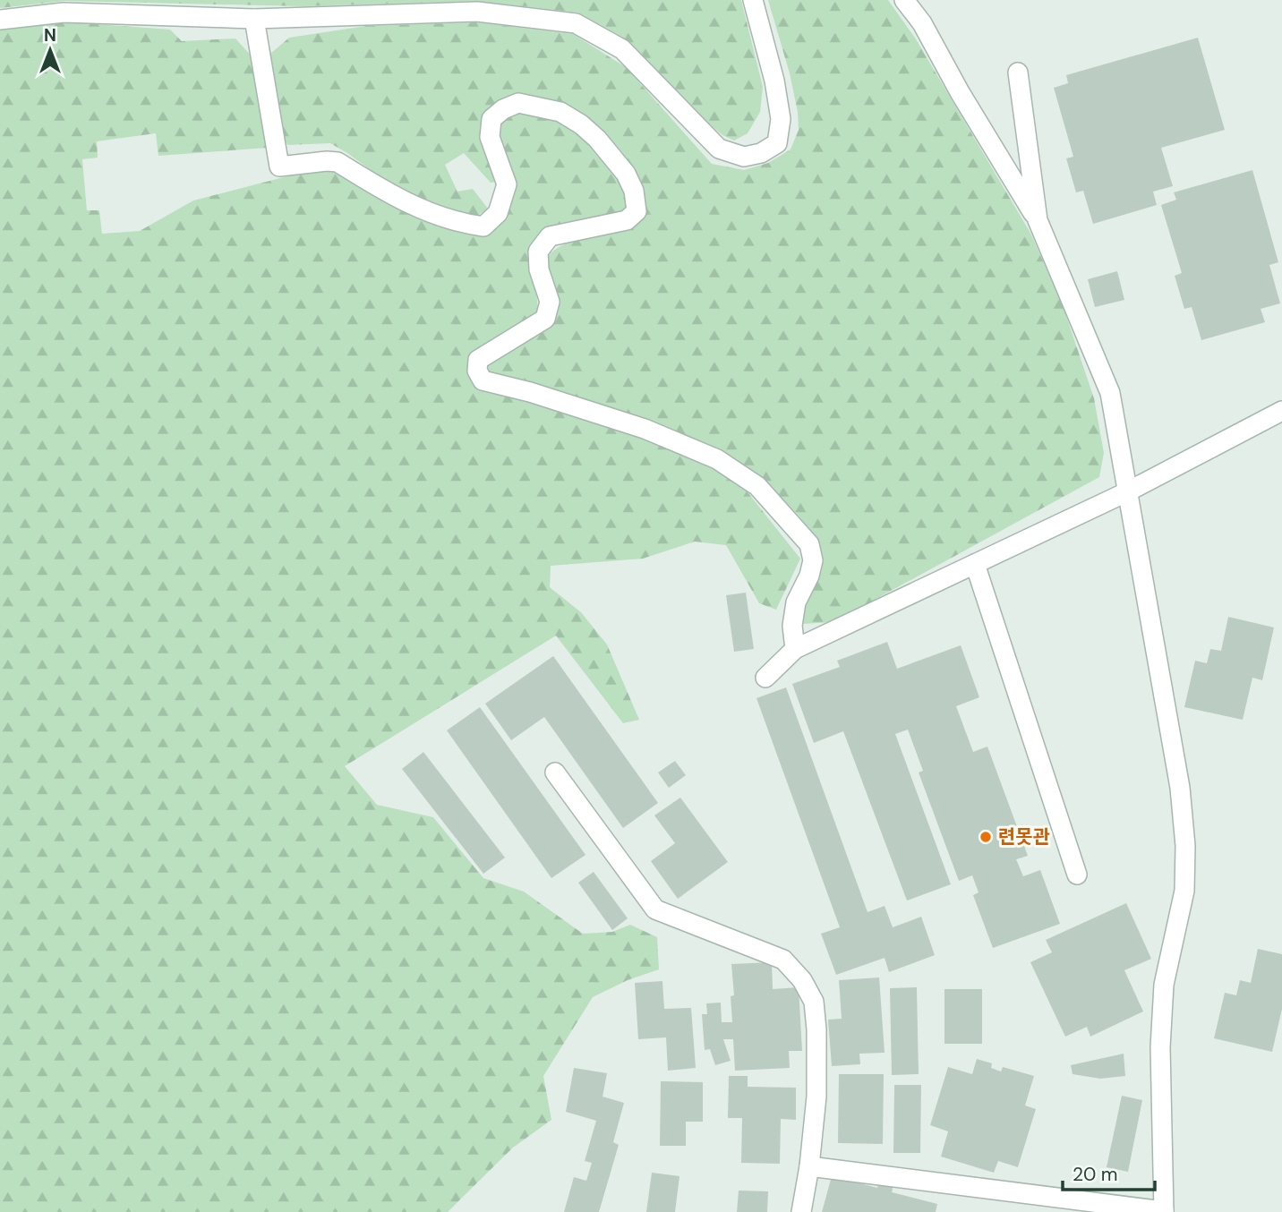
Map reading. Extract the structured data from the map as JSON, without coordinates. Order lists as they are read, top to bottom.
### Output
{
  "places": ["련못관"],
  "scale_bar": "20 m",
  "north": "top"
}
